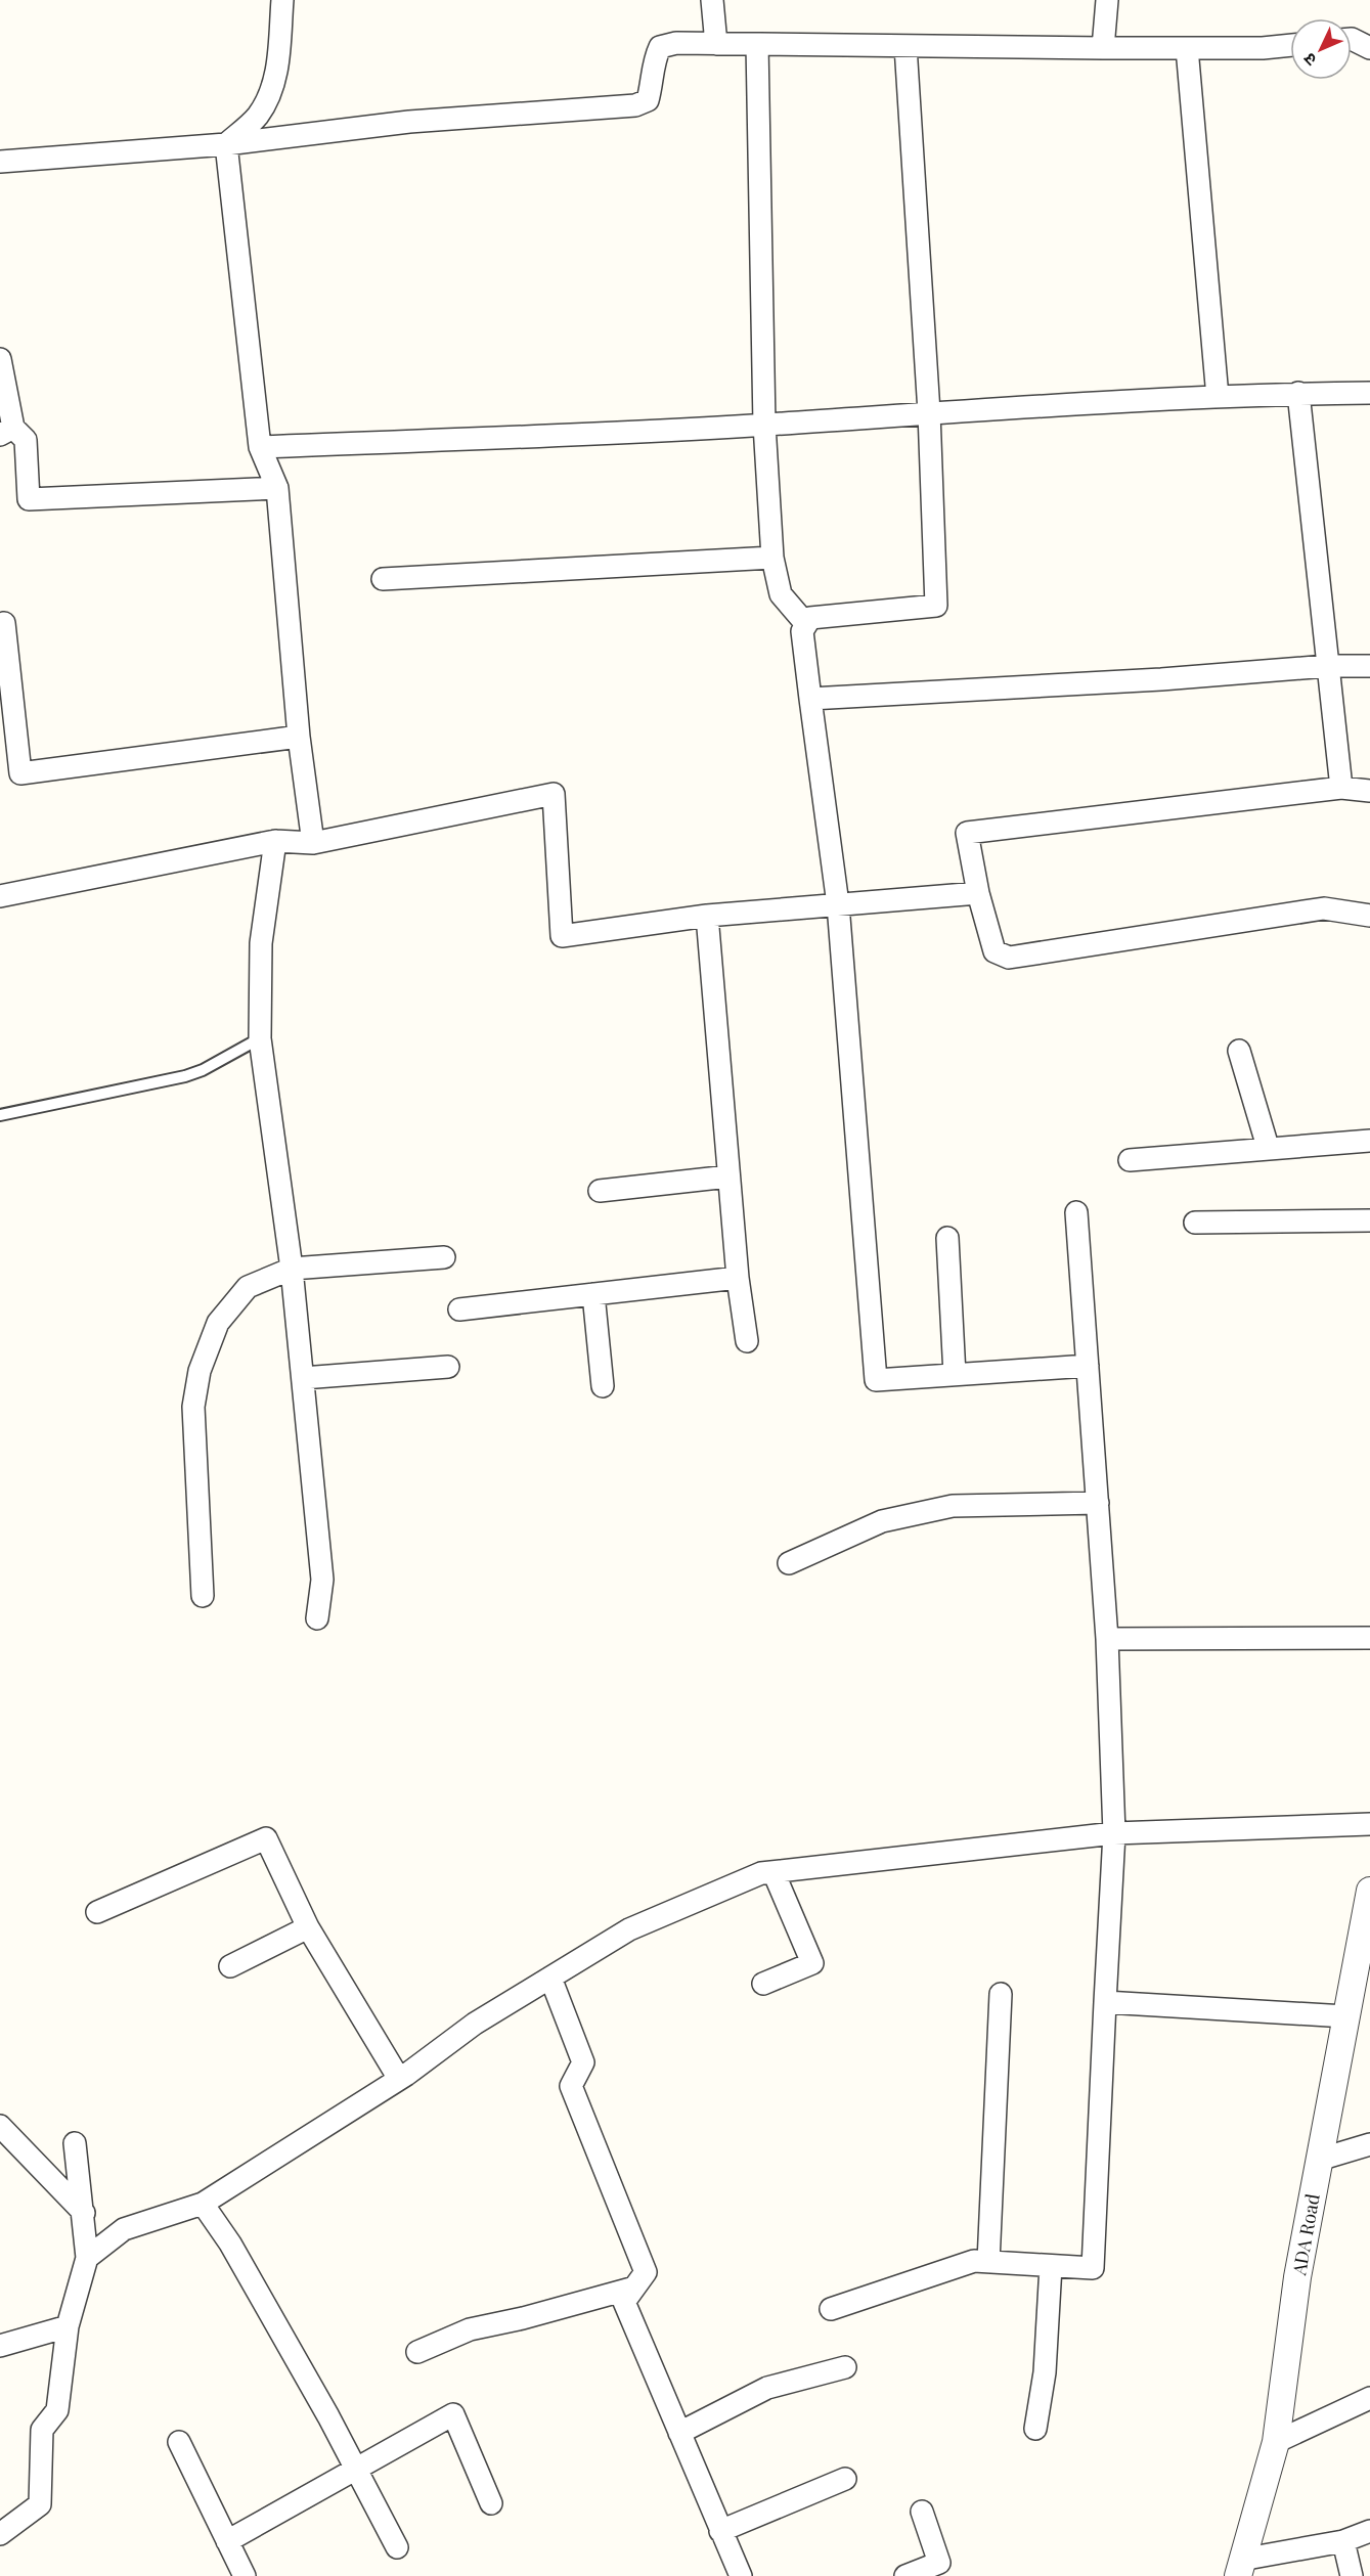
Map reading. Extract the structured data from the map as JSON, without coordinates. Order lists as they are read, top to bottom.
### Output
{
  "streets": {
    "street": ["ADA Road"]
  },
  "north": "bottom left"
}
